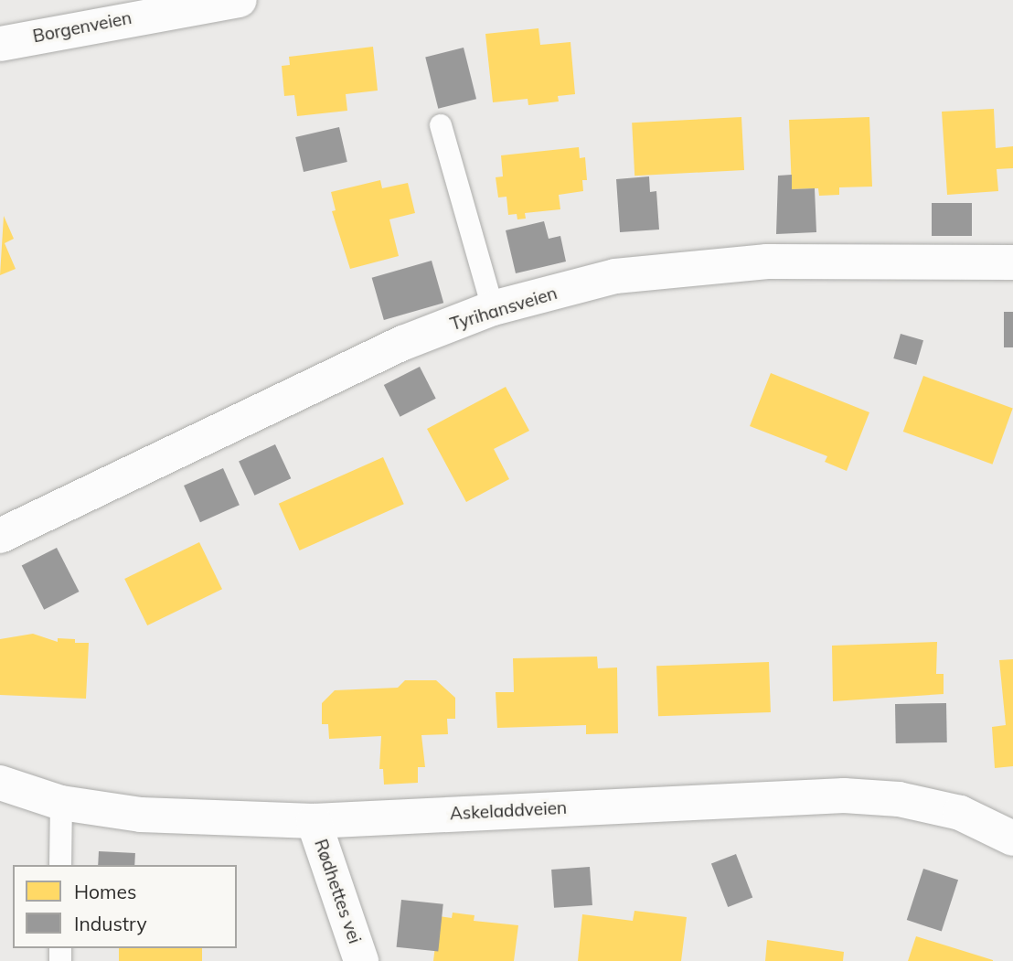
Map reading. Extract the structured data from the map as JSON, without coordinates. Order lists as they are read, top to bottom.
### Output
{
  "streets": {
    "street": [
      "Borgenveien",
      "Tyrihansveien",
      "Askeladdveien",
      "Rødhettes vei"
    ]
  },
  "crossings": [
    ["Askeladdveien", "Rødhettes vei"]
  ],
  "legend": ["Homes", "Industry"]
}
